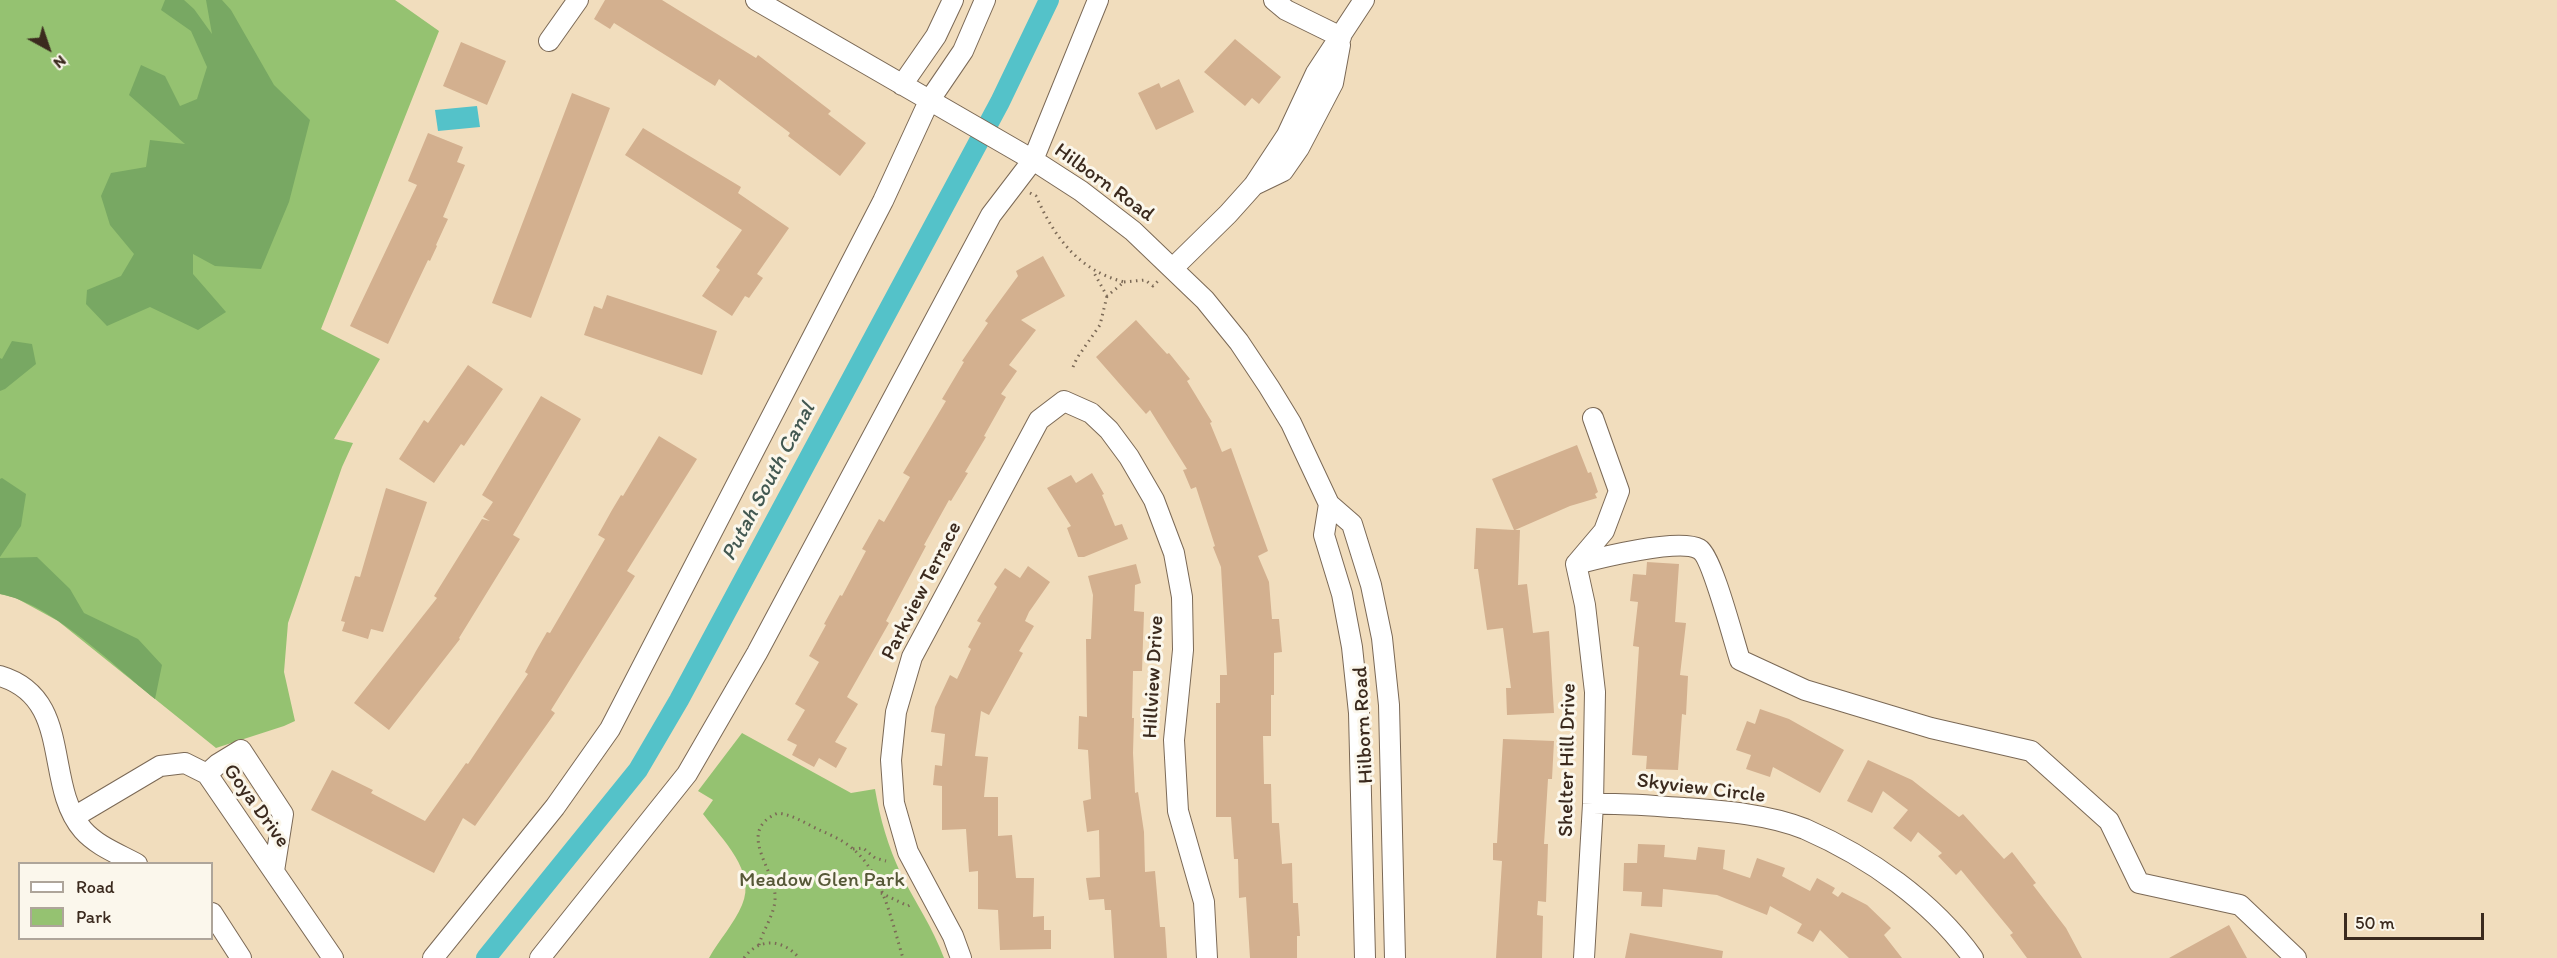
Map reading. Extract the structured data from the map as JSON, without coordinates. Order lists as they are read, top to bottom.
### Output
{
  "streets": {
    "street": [
      "Hilborn Road",
      "Parkview Terrace",
      "Hillview Drive",
      "Shelter Hill Drive",
      "Skyview Circle",
      "Goya Drive"
    ]
  },
  "crossings": [
    ["Parkview Terrace", "Hillview Drive"],
    ["Shelter Hill Drive", "Skyview Circle"]
  ],
  "water": ["Putah South Canal"],
  "parks": ["Meadow Glen Park"],
  "legend": ["Road", "Park"],
  "scale_bar": "50 m",
  "north": "bottom right"
}
